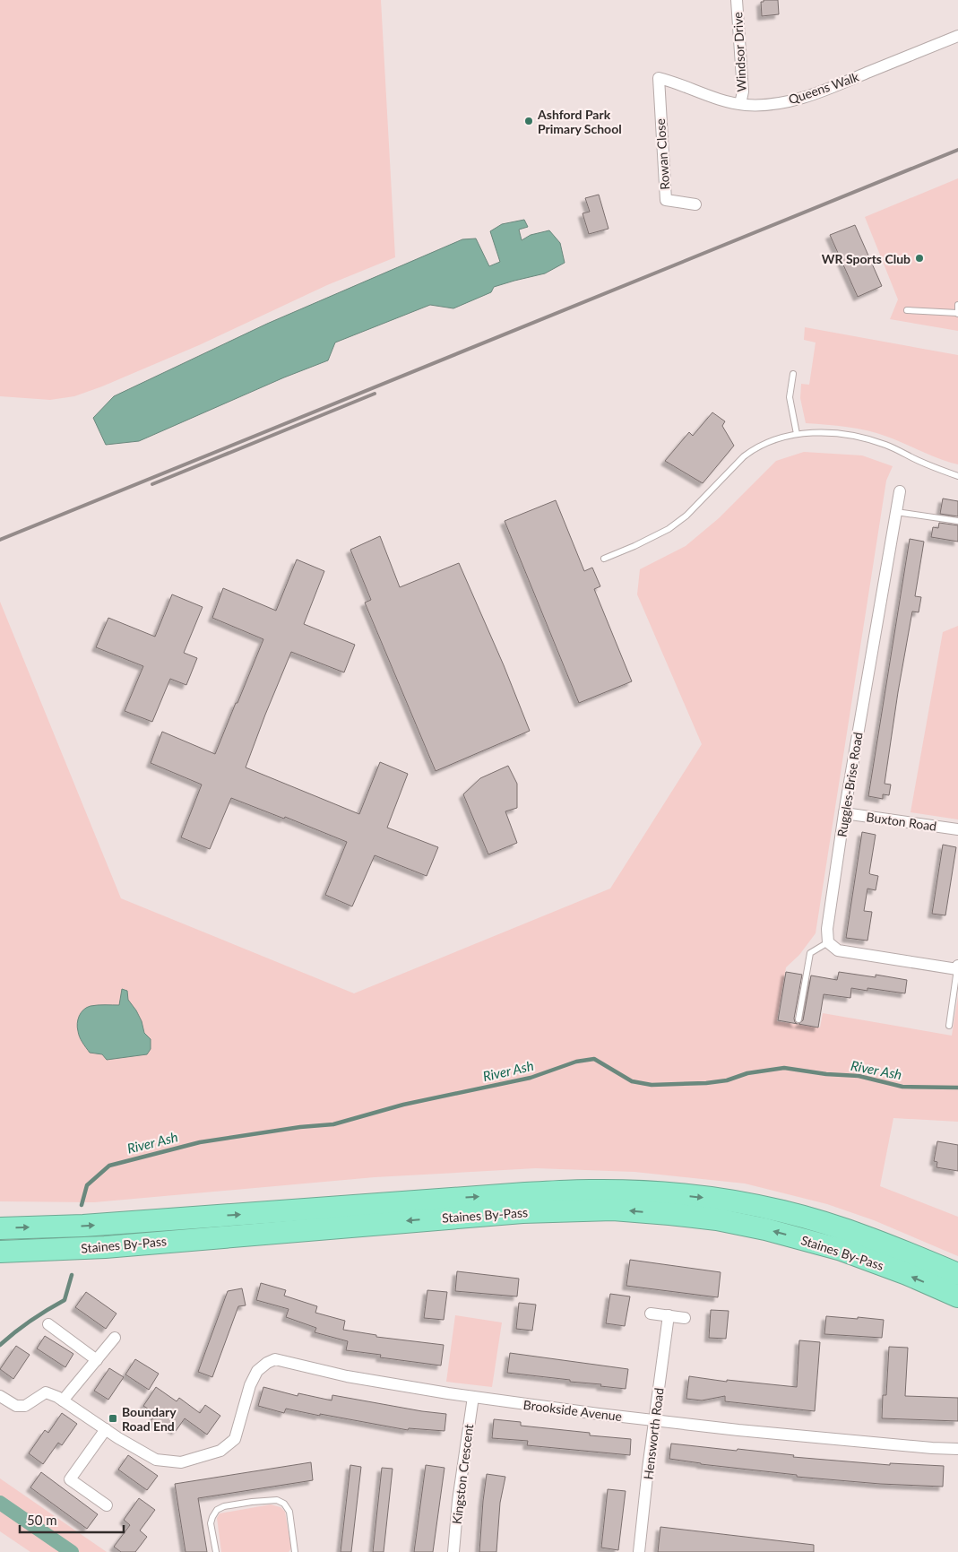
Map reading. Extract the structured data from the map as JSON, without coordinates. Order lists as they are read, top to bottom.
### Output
{
  "streets": {
    "highway": ["Staines By-Pass"],
    "street": [
      "Windsor Drive",
      "Queens Walk",
      "Rowan Close",
      "Ruggles-Brise Road",
      "Buxton Road",
      "Brookside Avenue",
      "Hensworth Road",
      "Kingston Crescent"
    ]
  },
  "crossings": [
    ["Windsor Drive", "Queens Walk"],
    ["Queens Walk", "Rowan Close"],
    ["Ruggles-Brise Road", "Buxton Road"],
    ["Brookside Avenue", "Hensworth Road"],
    ["Brookside Avenue", "Kingston Crescent"]
  ],
  "water": ["River Ash"],
  "places": {
    "other": ["Ashford Park Primary School", "WR Sports Club"],
    "transit": ["Boundary Road End"]
  },
  "scale_bar": "50 m"
}
